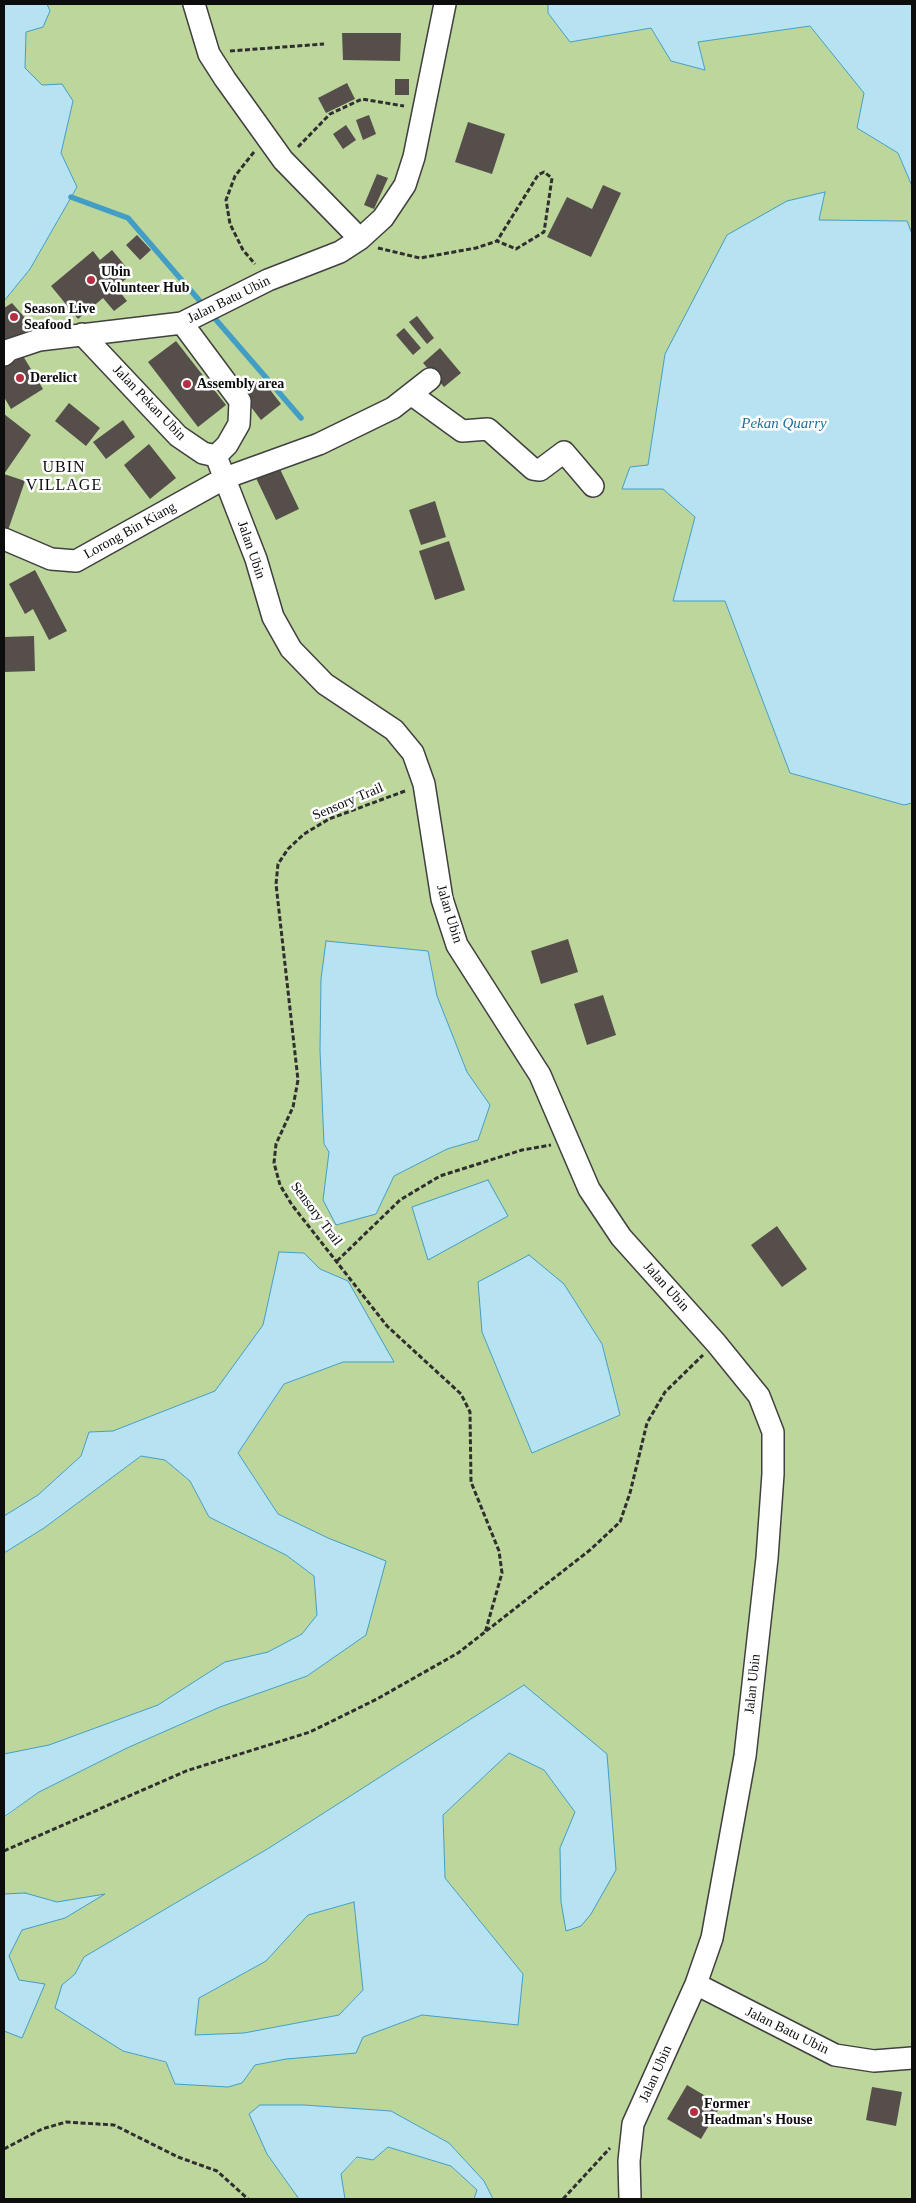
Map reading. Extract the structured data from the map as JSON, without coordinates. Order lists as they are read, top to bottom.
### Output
{
  "streets": {
    "street": [
      "Jalan Batu Ubin",
      "Jalan Pekan Ubin",
      "Lorong Bin Kiang",
      "Jalan Ubin"
    ],
    "path": ["Sensory Trail"]
  },
  "crossings": [
    ["Jalan Batu Ubin", "Jalan Pekan Ubin"],
    ["Jalan Batu Ubin", "Jalan Ubin"],
    ["Jalan Pekan Ubin", "Jalan Ubin"],
    ["Lorong Bin Kiang", "Jalan Ubin"],
    ["Jalan Ubin", "Sensory Trail"]
  ],
  "districts": ["UBIN VILLAGE"],
  "water": ["Pekan Quarry"],
  "places": [
    "Ubin Volunteer Hub",
    "Season Live Seafood",
    "Derelict",
    "Assembly area",
    "Former Headman's House"
  ]
}
